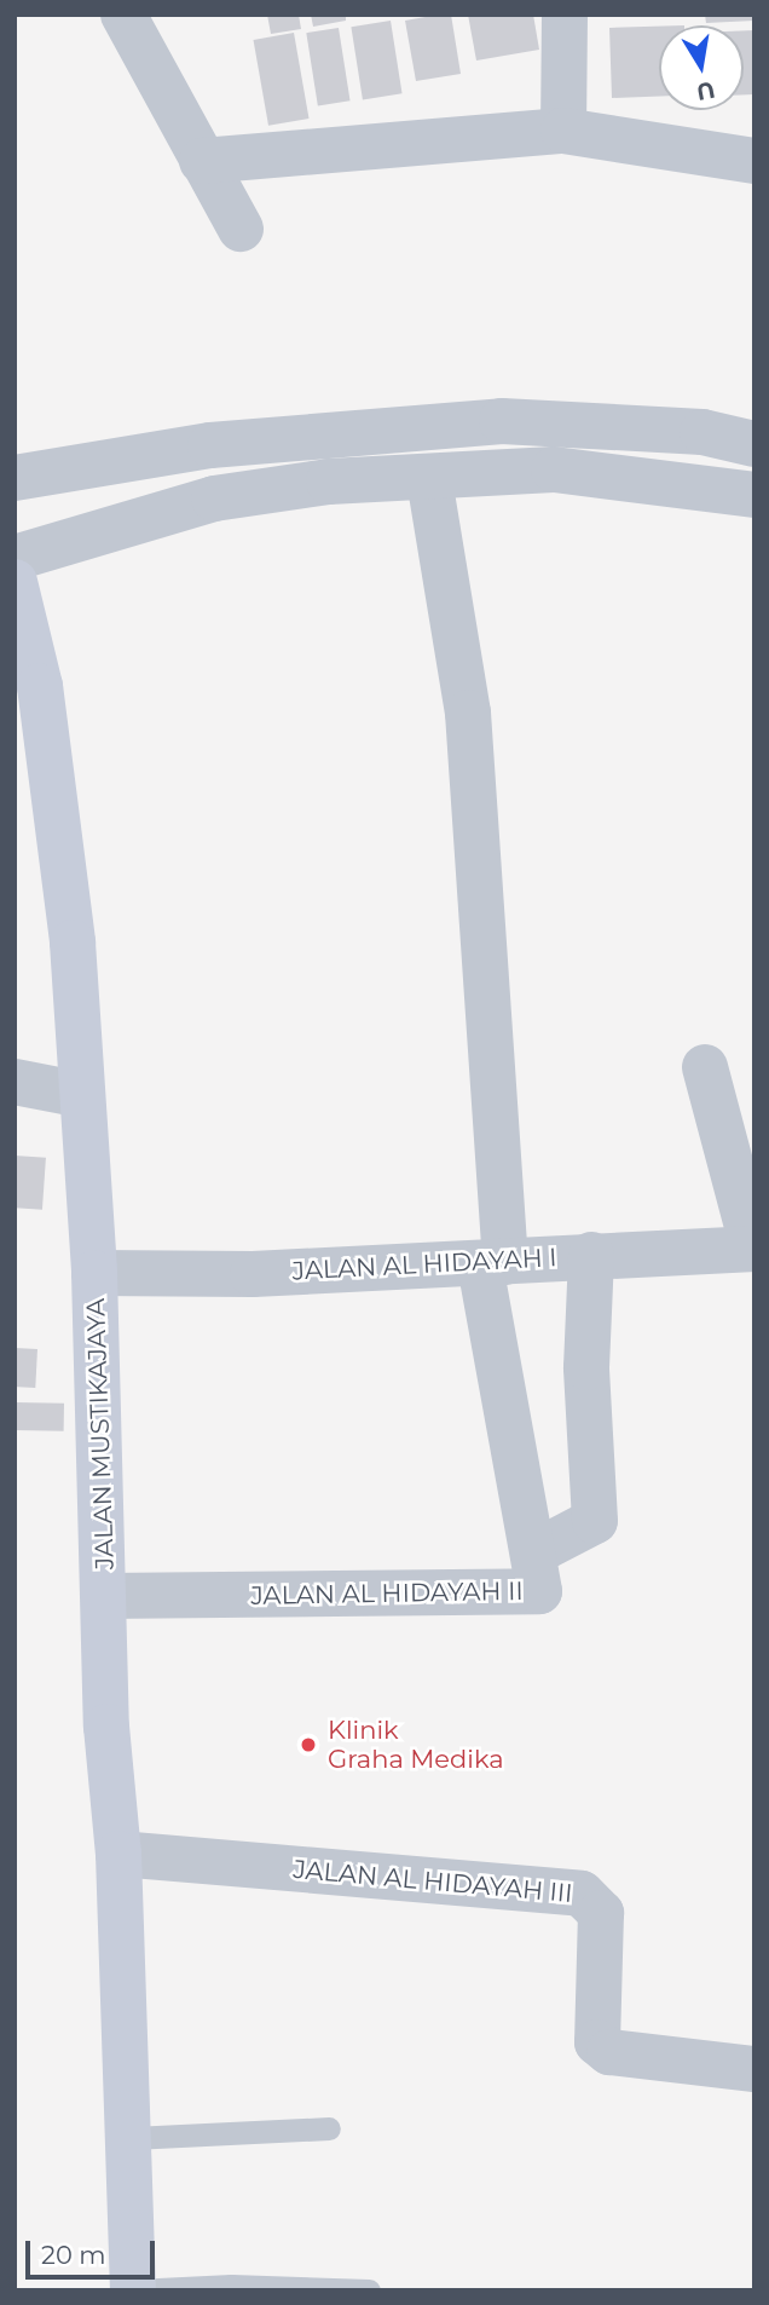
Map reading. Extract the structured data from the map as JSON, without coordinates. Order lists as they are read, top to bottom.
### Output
{
  "streets": {
    "main road": ["JALAN MUSTIKAJAYA"],
    "street": ["JALAN AL HIDAYAH I", "JALAN AL HIDAYAH II", "JALAN AL HIDAYAH III"]
  },
  "crossings": [
    ["JALAN AL HIDAYAH I", "JALAN MUSTIKAJAYA"],
    ["JALAN AL HIDAYAH I", "JALAN AL HIDAYAH II"],
    ["JALAN MUSTIKAJAYA", "JALAN AL HIDAYAH II"],
    ["JALAN MUSTIKAJAYA", "JALAN AL HIDAYAH III"]
  ],
  "places": ["Klinik Graha Medika"],
  "scale_bar": "20 m",
  "north": "bottom"
}
